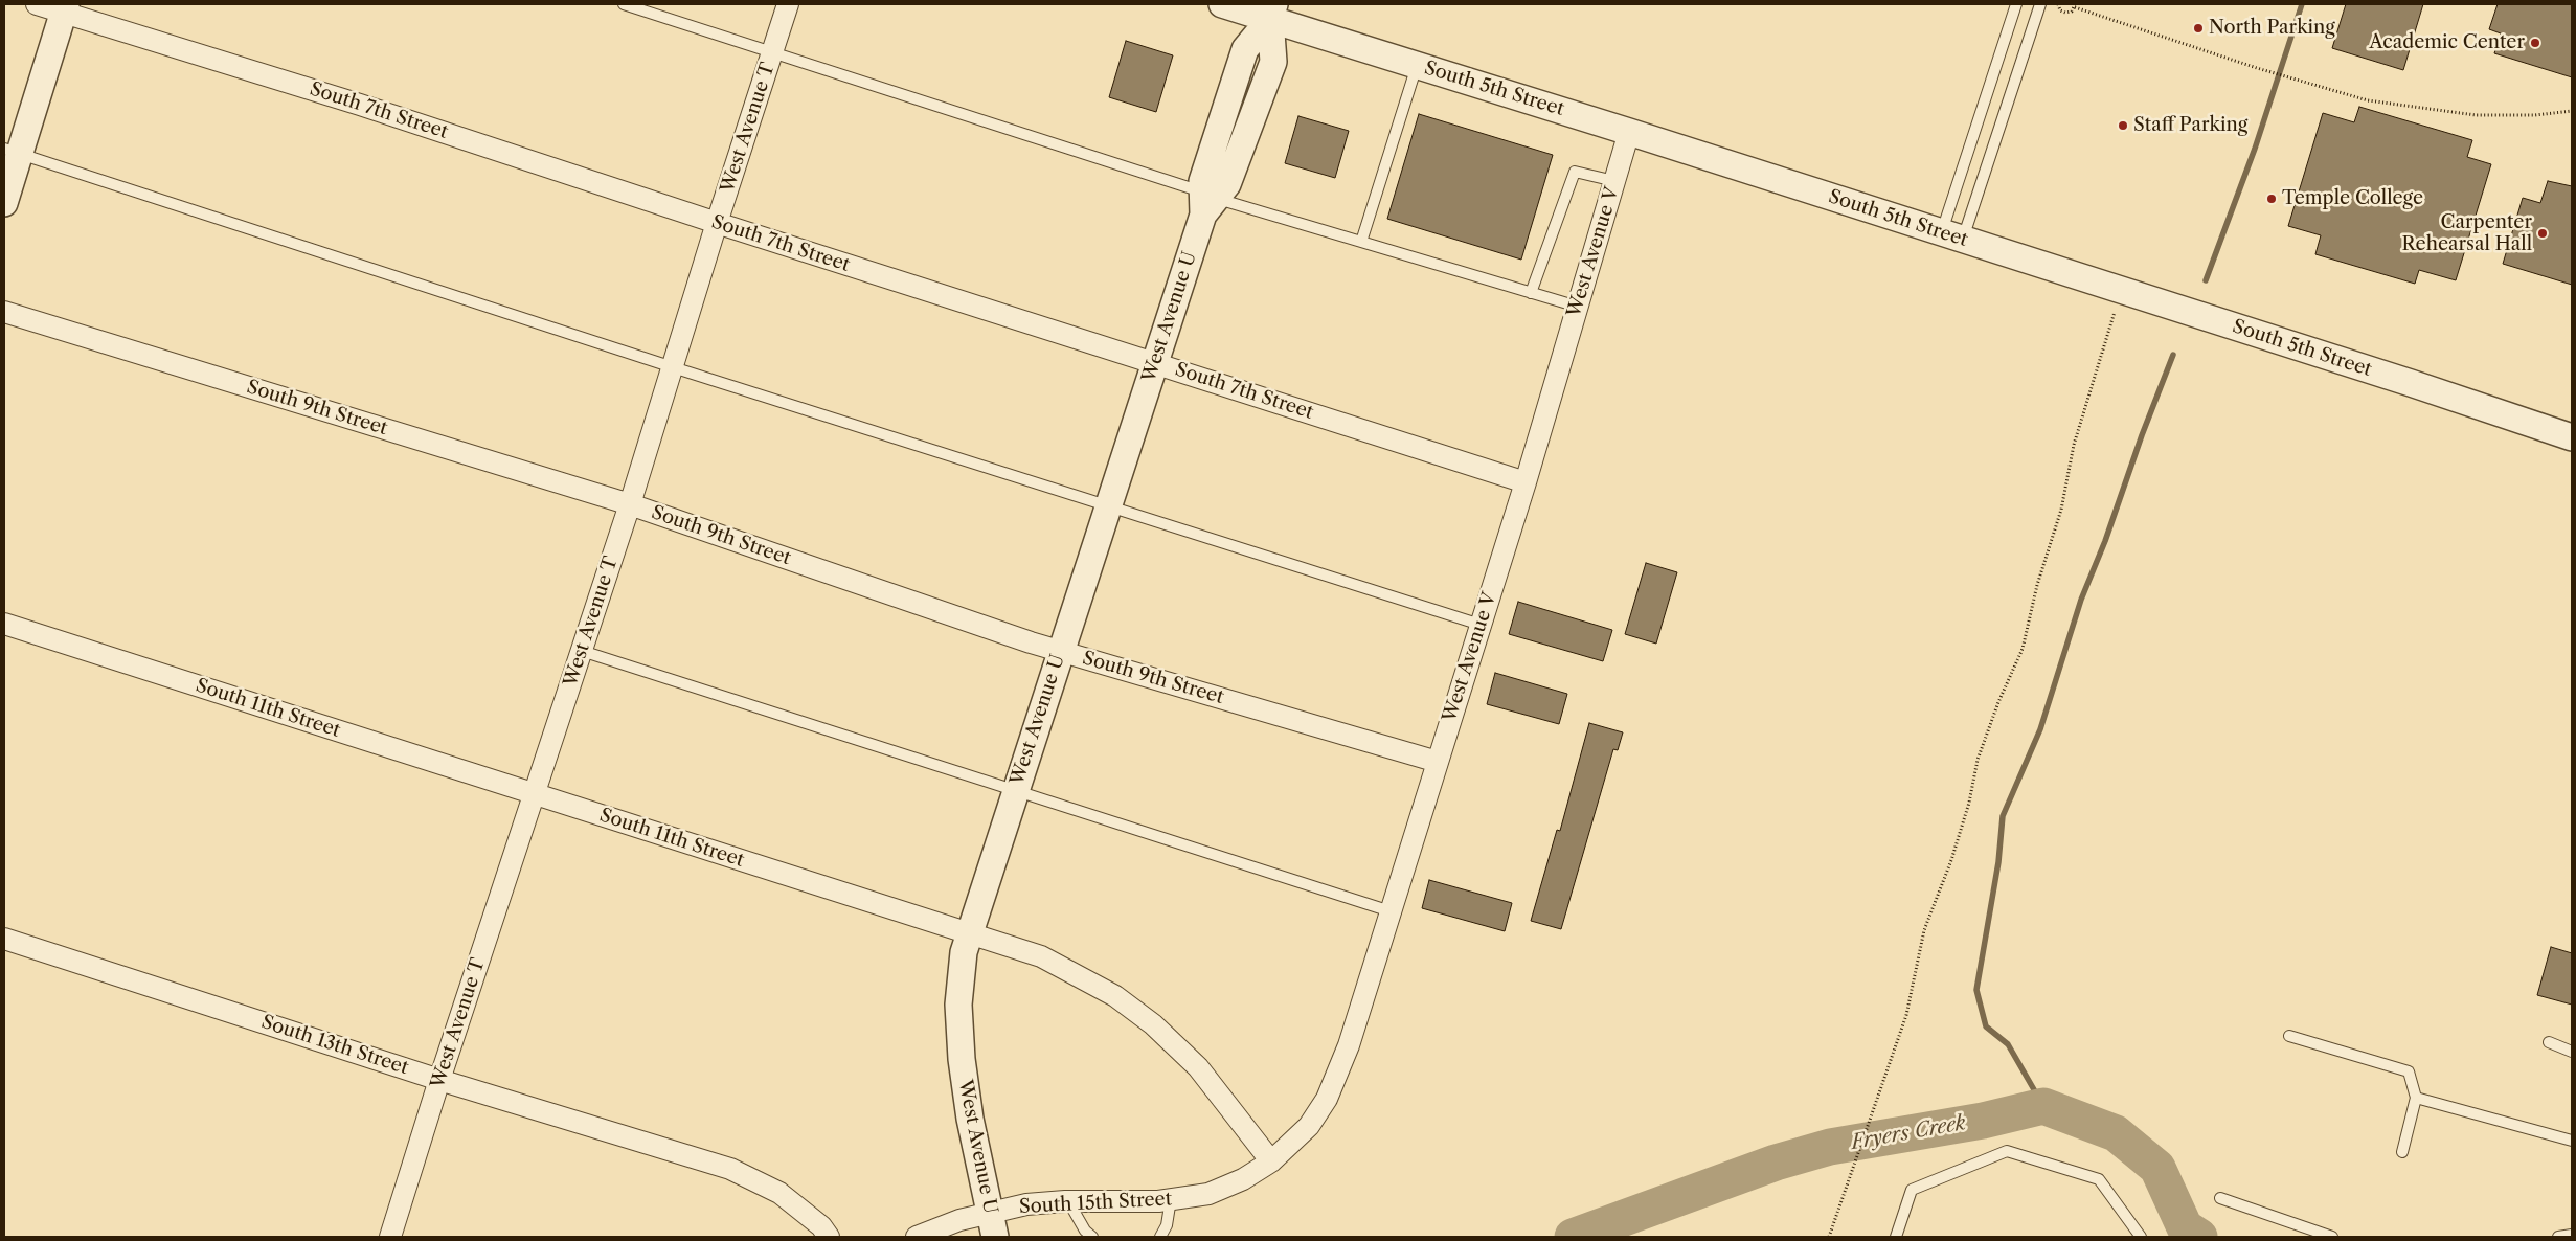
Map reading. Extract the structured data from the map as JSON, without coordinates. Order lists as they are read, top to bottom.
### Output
{
  "streets": {
    "street": [
      "South 5th Street",
      "South 7th Street",
      "West Avenue T",
      "West Avenue V",
      "West Avenue U",
      "South 9th Street",
      "South 11th Street",
      "South 13th Street",
      "South 15th Street"
    ]
  },
  "crossings": [
    ["South 5th Street", "West Avenue V"],
    ["South 5th Street", "West Avenue U"],
    ["South 7th Street", "West Avenue T"],
    ["South 7th Street", "West Avenue V"],
    ["South 7th Street", "West Avenue U"],
    ["West Avenue T", "South 9th Street"],
    ["West Avenue T", "South 11th Street"],
    ["West Avenue T", "South 13th Street"],
    ["West Avenue V", "South 9th Street"],
    ["West Avenue V", "South 11th Street"],
    ["West Avenue V", "South 15th Street"],
    ["West Avenue U", "South 9th Street"],
    ["West Avenue U", "South 11th Street"],
    ["West Avenue U", "South 15th Street"],
    ["South 11th Street", "South 15th Street"]
  ],
  "water": ["Fryers Creek"],
  "places": [
    "North Parking",
    "Academic Center",
    "Staff Parking",
    "Temple College",
    "Carpenter Rehearsal Hall"
  ]
}
